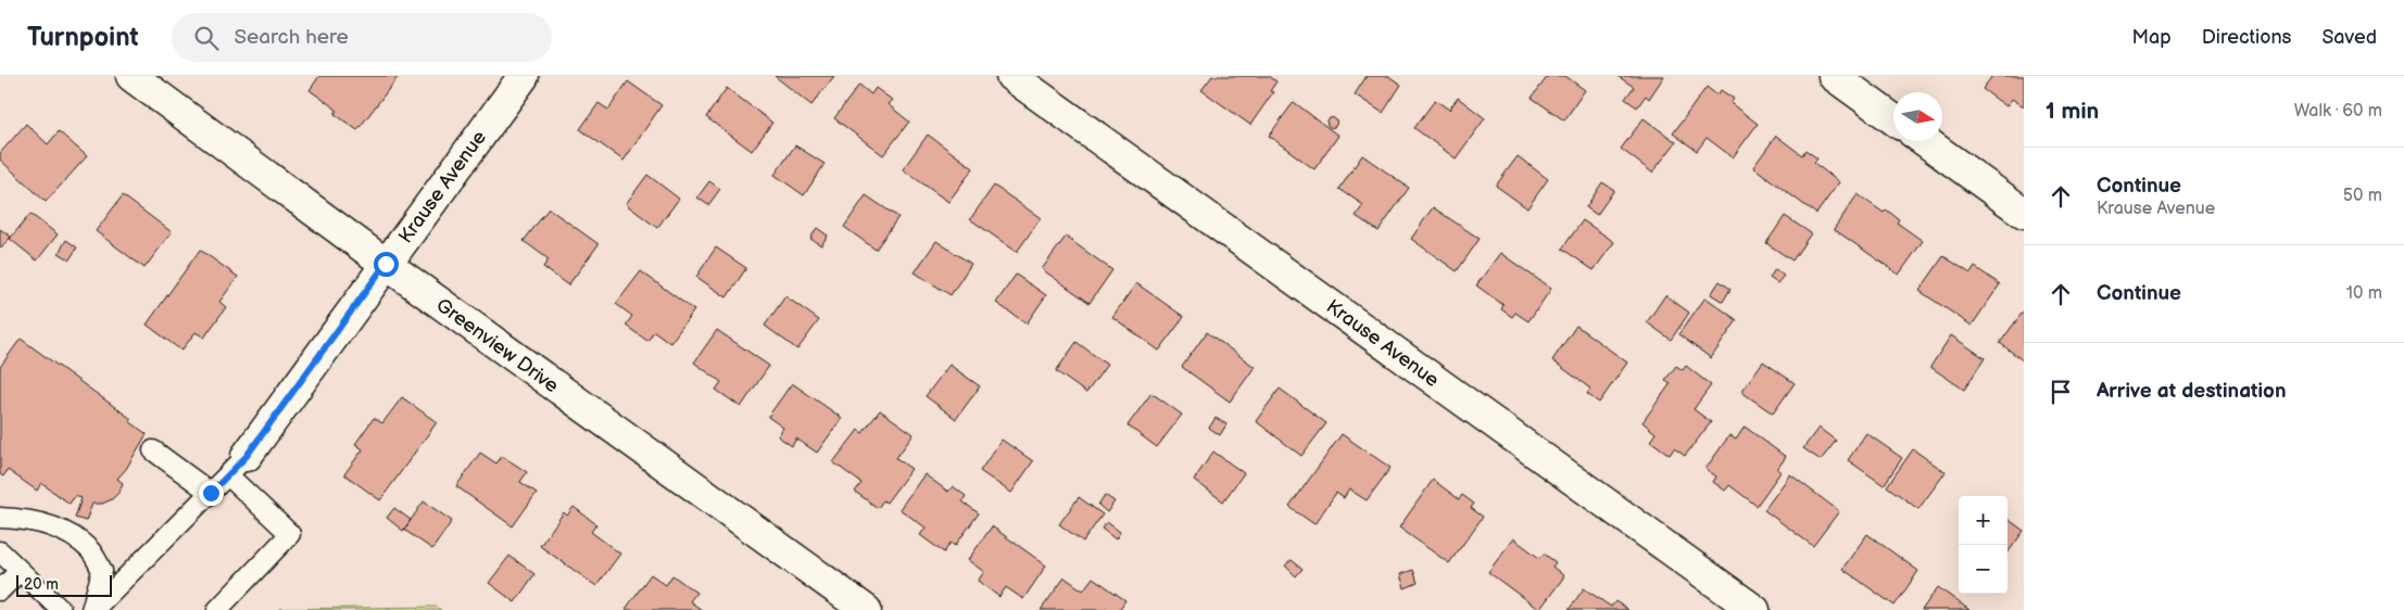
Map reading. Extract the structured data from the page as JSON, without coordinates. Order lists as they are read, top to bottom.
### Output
{
  "streets": {
    "street": ["Krause Avenue", "Greenview Drive"]
  },
  "crossings": [
    ["Krause Avenue", "Greenview Drive"]
  ],
  "scale_bar": "20 m",
  "north": "right",
  "page": {
    "header": "Turnpoint",
    "search": "Search here",
    "nav": ["Map", "Directions", "Saved"],
    "heading": ["1 min", "Walk · 60 m"],
    "list": [
      ["Continue", "Krause Avenue", "50 m"],
      ["Continue", "10 m"],
      "Arrive at destination"
    ],
    "map_buttons": ["+", "−"],
    "scale": "20 m"
  }
}
